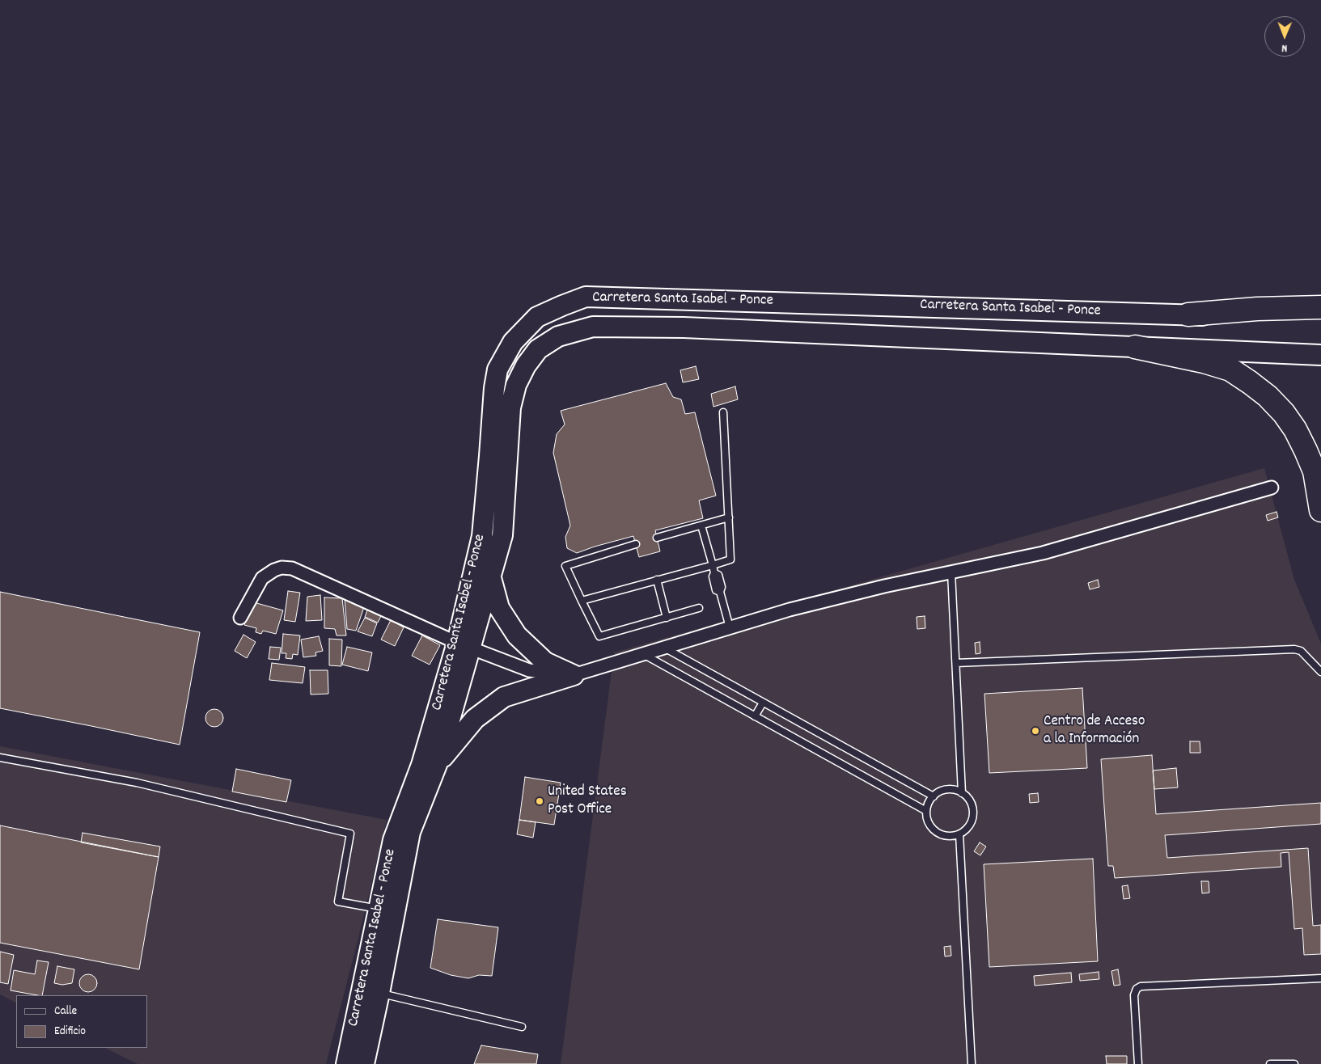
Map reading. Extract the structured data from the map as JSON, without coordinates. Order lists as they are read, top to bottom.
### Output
{
  "streets": {
    "main road": ["Carretera Santa Isabel - Ponce"]
  },
  "places": ["Centro de Acceso a la Información", "United States Post Office"],
  "legend": ["Calle", "Edificio"],
  "north": "bottom"
}
